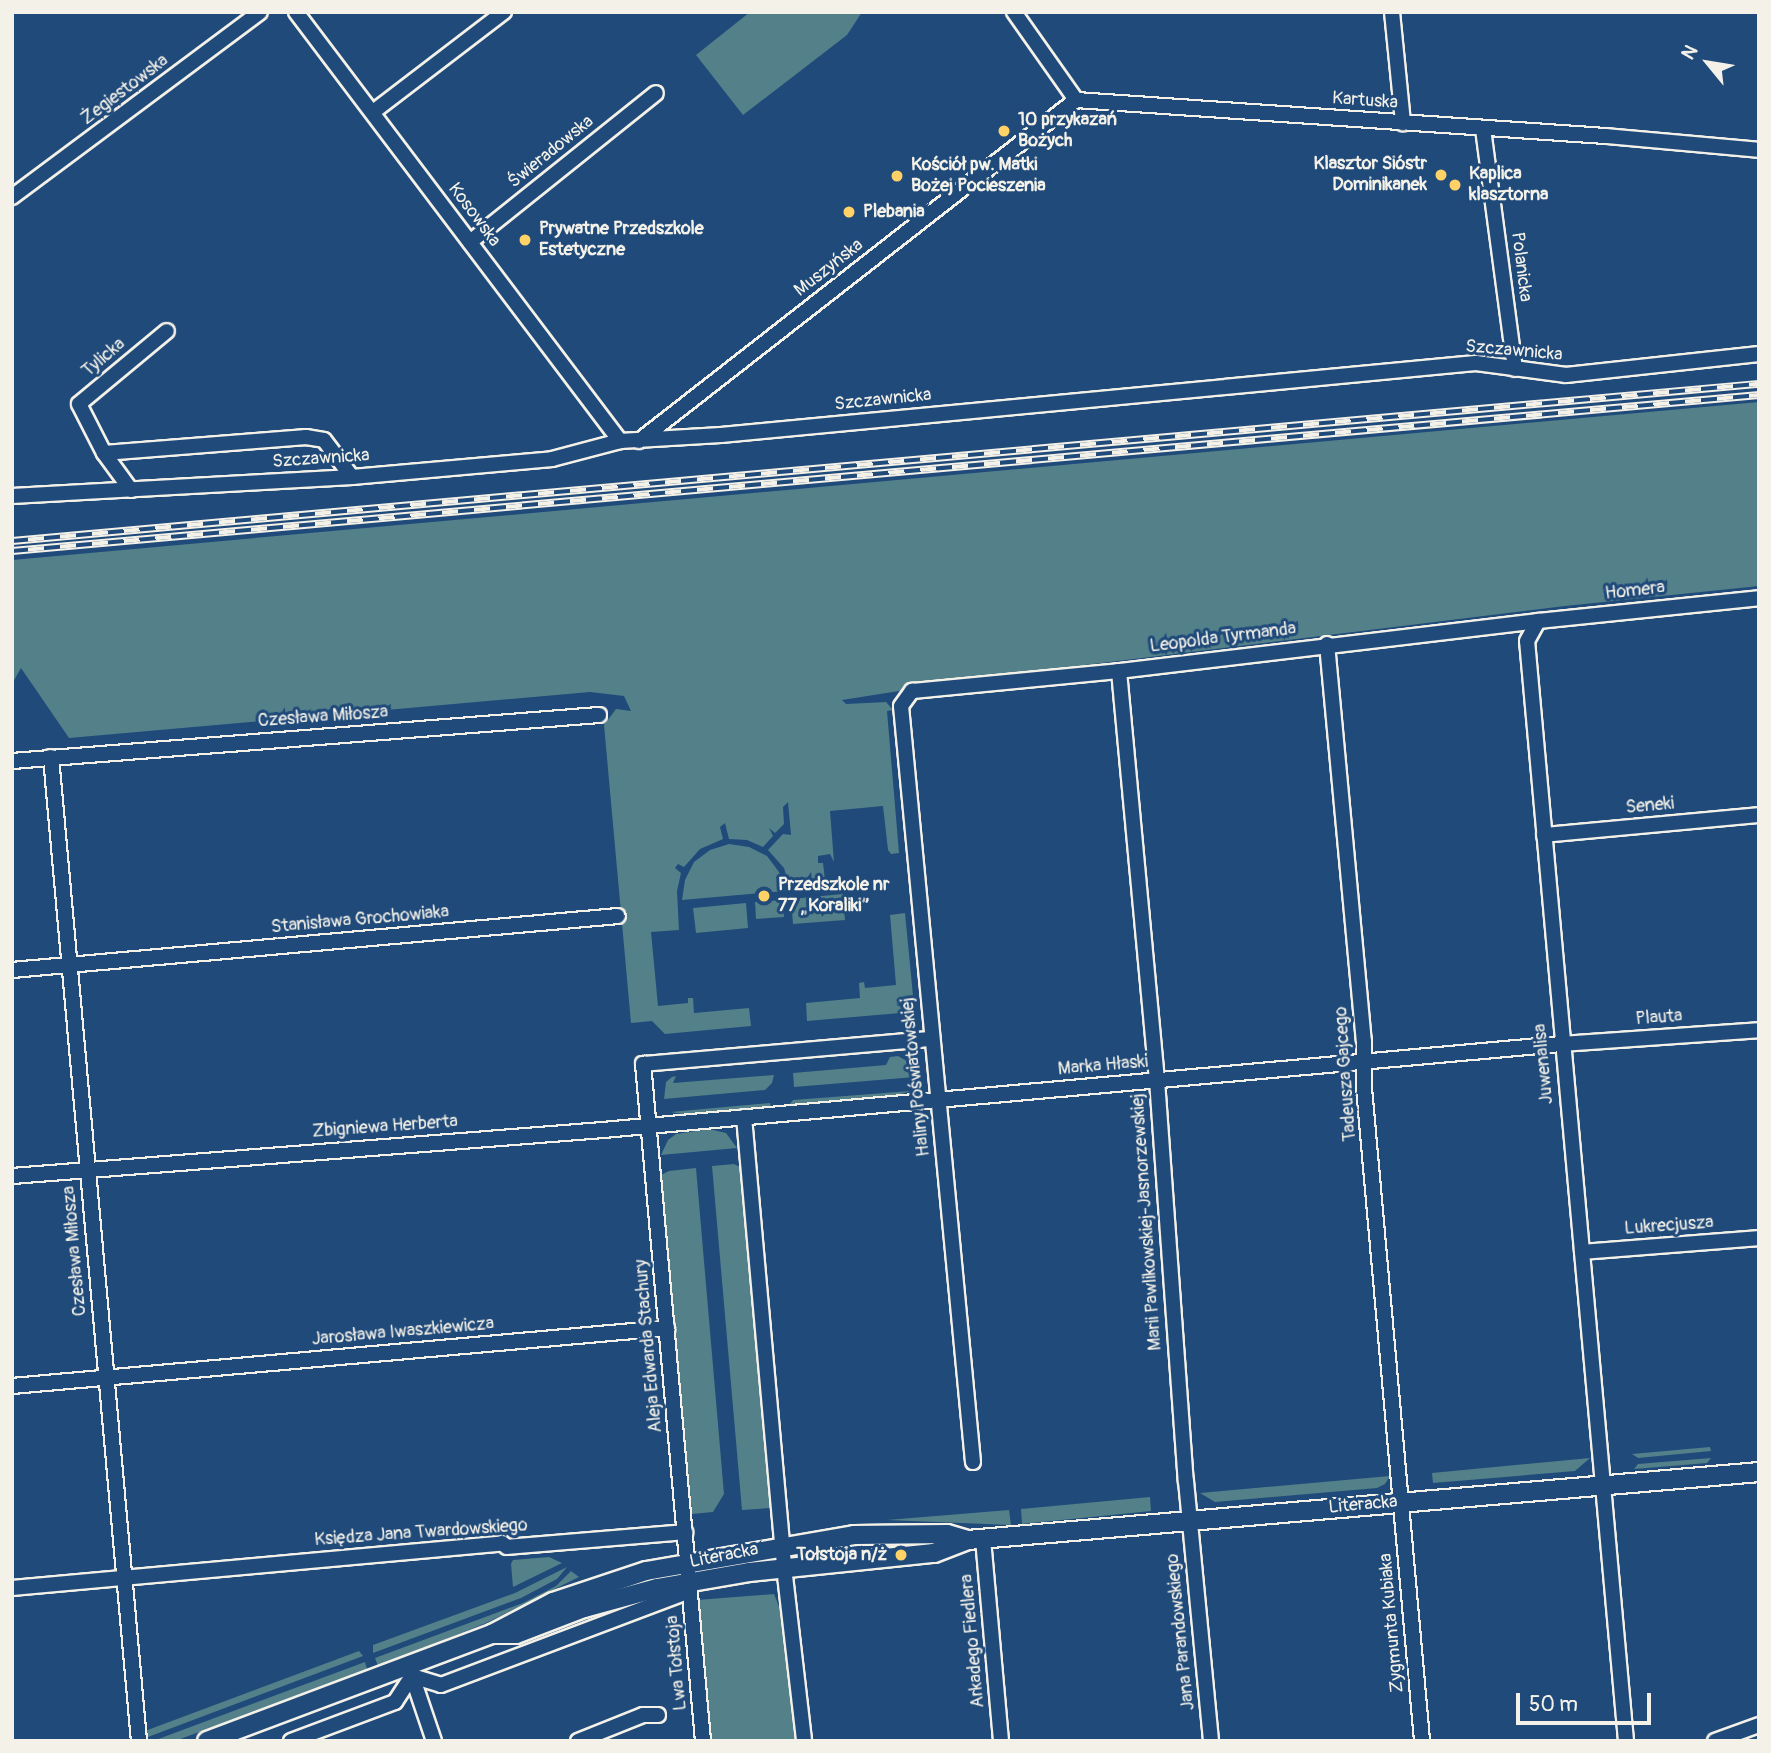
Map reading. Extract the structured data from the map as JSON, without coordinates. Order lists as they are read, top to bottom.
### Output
{
  "streets": {
    "street": [
      "Żegiestowska",
      "Kartuska",
      "Świeradowska",
      "Kosowska",
      "Polanicka",
      "Muszyńska",
      "Szczawnicka",
      "Tylicka",
      "Homera",
      "Leopolda Tyrmanda",
      "Czesława Miłosza",
      "Seneki",
      "Stanisława Grochowiaka",
      "Plauta",
      "Juwenalisa",
      "Marka Hłaski",
      "Tadeusza Gajcego",
      "Haliny Poświatowskiej",
      "Zbigniewa Herberta",
      "Marii Pawlikowskiej-Jasnorzewskiej",
      "Lukrecjusza",
      "Jarosława Iwaszkiewicza",
      "Aleja Edwarda Stachury",
      "Literacka",
      "Księdza Jana Twardowskiego",
      "Zygmunta Kubiaka",
      "Jana Parandowskiego",
      "Arkadego Fiedlera",
      "Lwa Tołstoja"
    ]
  },
  "crossings": [
    ["Kartuska", "Polanicka"],
    ["Kartuska", "Muszyńska"],
    ["Świeradowska", "Kosowska"],
    ["Kosowska", "Szczawnicka"],
    ["Polanicka", "Szczawnicka"],
    ["Muszyńska", "Szczawnicka"],
    ["Szczawnicka", "Tylicka"],
    ["Homera", "Leopolda Tyrmanda"],
    ["Homera", "Juwenalisa"],
    ["Leopolda Tyrmanda", "Juwenalisa"],
    ["Leopolda Tyrmanda", "Tadeusza Gajcego"],
    ["Leopolda Tyrmanda", "Haliny Poświatowskiej"],
    ["Leopolda Tyrmanda", "Marii Pawlikowskiej-Jasnorzewskiej"],
    ["Czesława Miłosza", "Stanisława Grochowiaka"],
    ["Czesława Miłosza", "Zbigniewa Herberta"],
    ["Czesława Miłosza", "Jarosława Iwaszkiewicza"],
    ["Czesława Miłosza", "Księdza Jana Twardowskiego"],
    ["Seneki", "Juwenalisa"],
    ["Plauta", "Juwenalisa"],
    ["Plauta", "Marka Hłaski"],
    ["Juwenalisa", "Marka Hłaski"],
    ["Juwenalisa", "Lukrecjusza"],
    ["Juwenalisa", "Literacka"],
    ["Marka Hłaski", "Tadeusza Gajcego"],
    ["Marka Hłaski", "Haliny Poświatowskiej"],
    ["Marka Hłaski", "Zbigniewa Herberta"],
    ["Marka Hłaski", "Marii Pawlikowskiej-Jasnorzewskiej"],
    ["Marka Hłaski", "Aleja Edwarda Stachury"],
    ["Tadeusza Gajcego", "Literacka"],
    ["Tadeusza Gajcego", "Zygmunta Kubiaka"],
    ["Haliny Poświatowskiej", "Aleja Edwarda Stachury"],
    ["Zbigniewa Herberta", "Aleja Edwarda Stachury"],
    ["Marii Pawlikowskiej-Jasnorzewskiej", "Literacka"],
    ["Marii Pawlikowskiej-Jasnorzewskiej", "Jana Parandowskiego"],
    ["Jarosława Iwaszkiewicza", "Aleja Edwarda Stachury"],
    ["Aleja Edwarda Stachury", "Literacka"],
    ["Aleja Edwarda Stachury", "Księdza Jana Twardowskiego"],
    ["Aleja Edwarda Stachury", "Lwa Tołstoja"],
    ["Literacka", "Zygmunta Kubiaka"],
    ["Literacka", "Jana Parandowskiego"],
    ["Literacka", "Arkadego Fiedlera"],
    ["Literacka", "Lwa Tołstoja"]
  ],
  "places": [
    "10 przykazań Bożych",
    "Klasztor Sióstr Dominikanek",
    "Kościół pw. Matki Bożej Pocieszenia",
    "Kaplica klasztorna",
    "Plebania",
    "Prywatne Przedszkole Estetyczne",
    "Przedszkole nr 77 „Koraliki”",
    "Tołstoja n/ż"
  ],
  "scale_bar": "50 m",
  "north": "top left"
}
